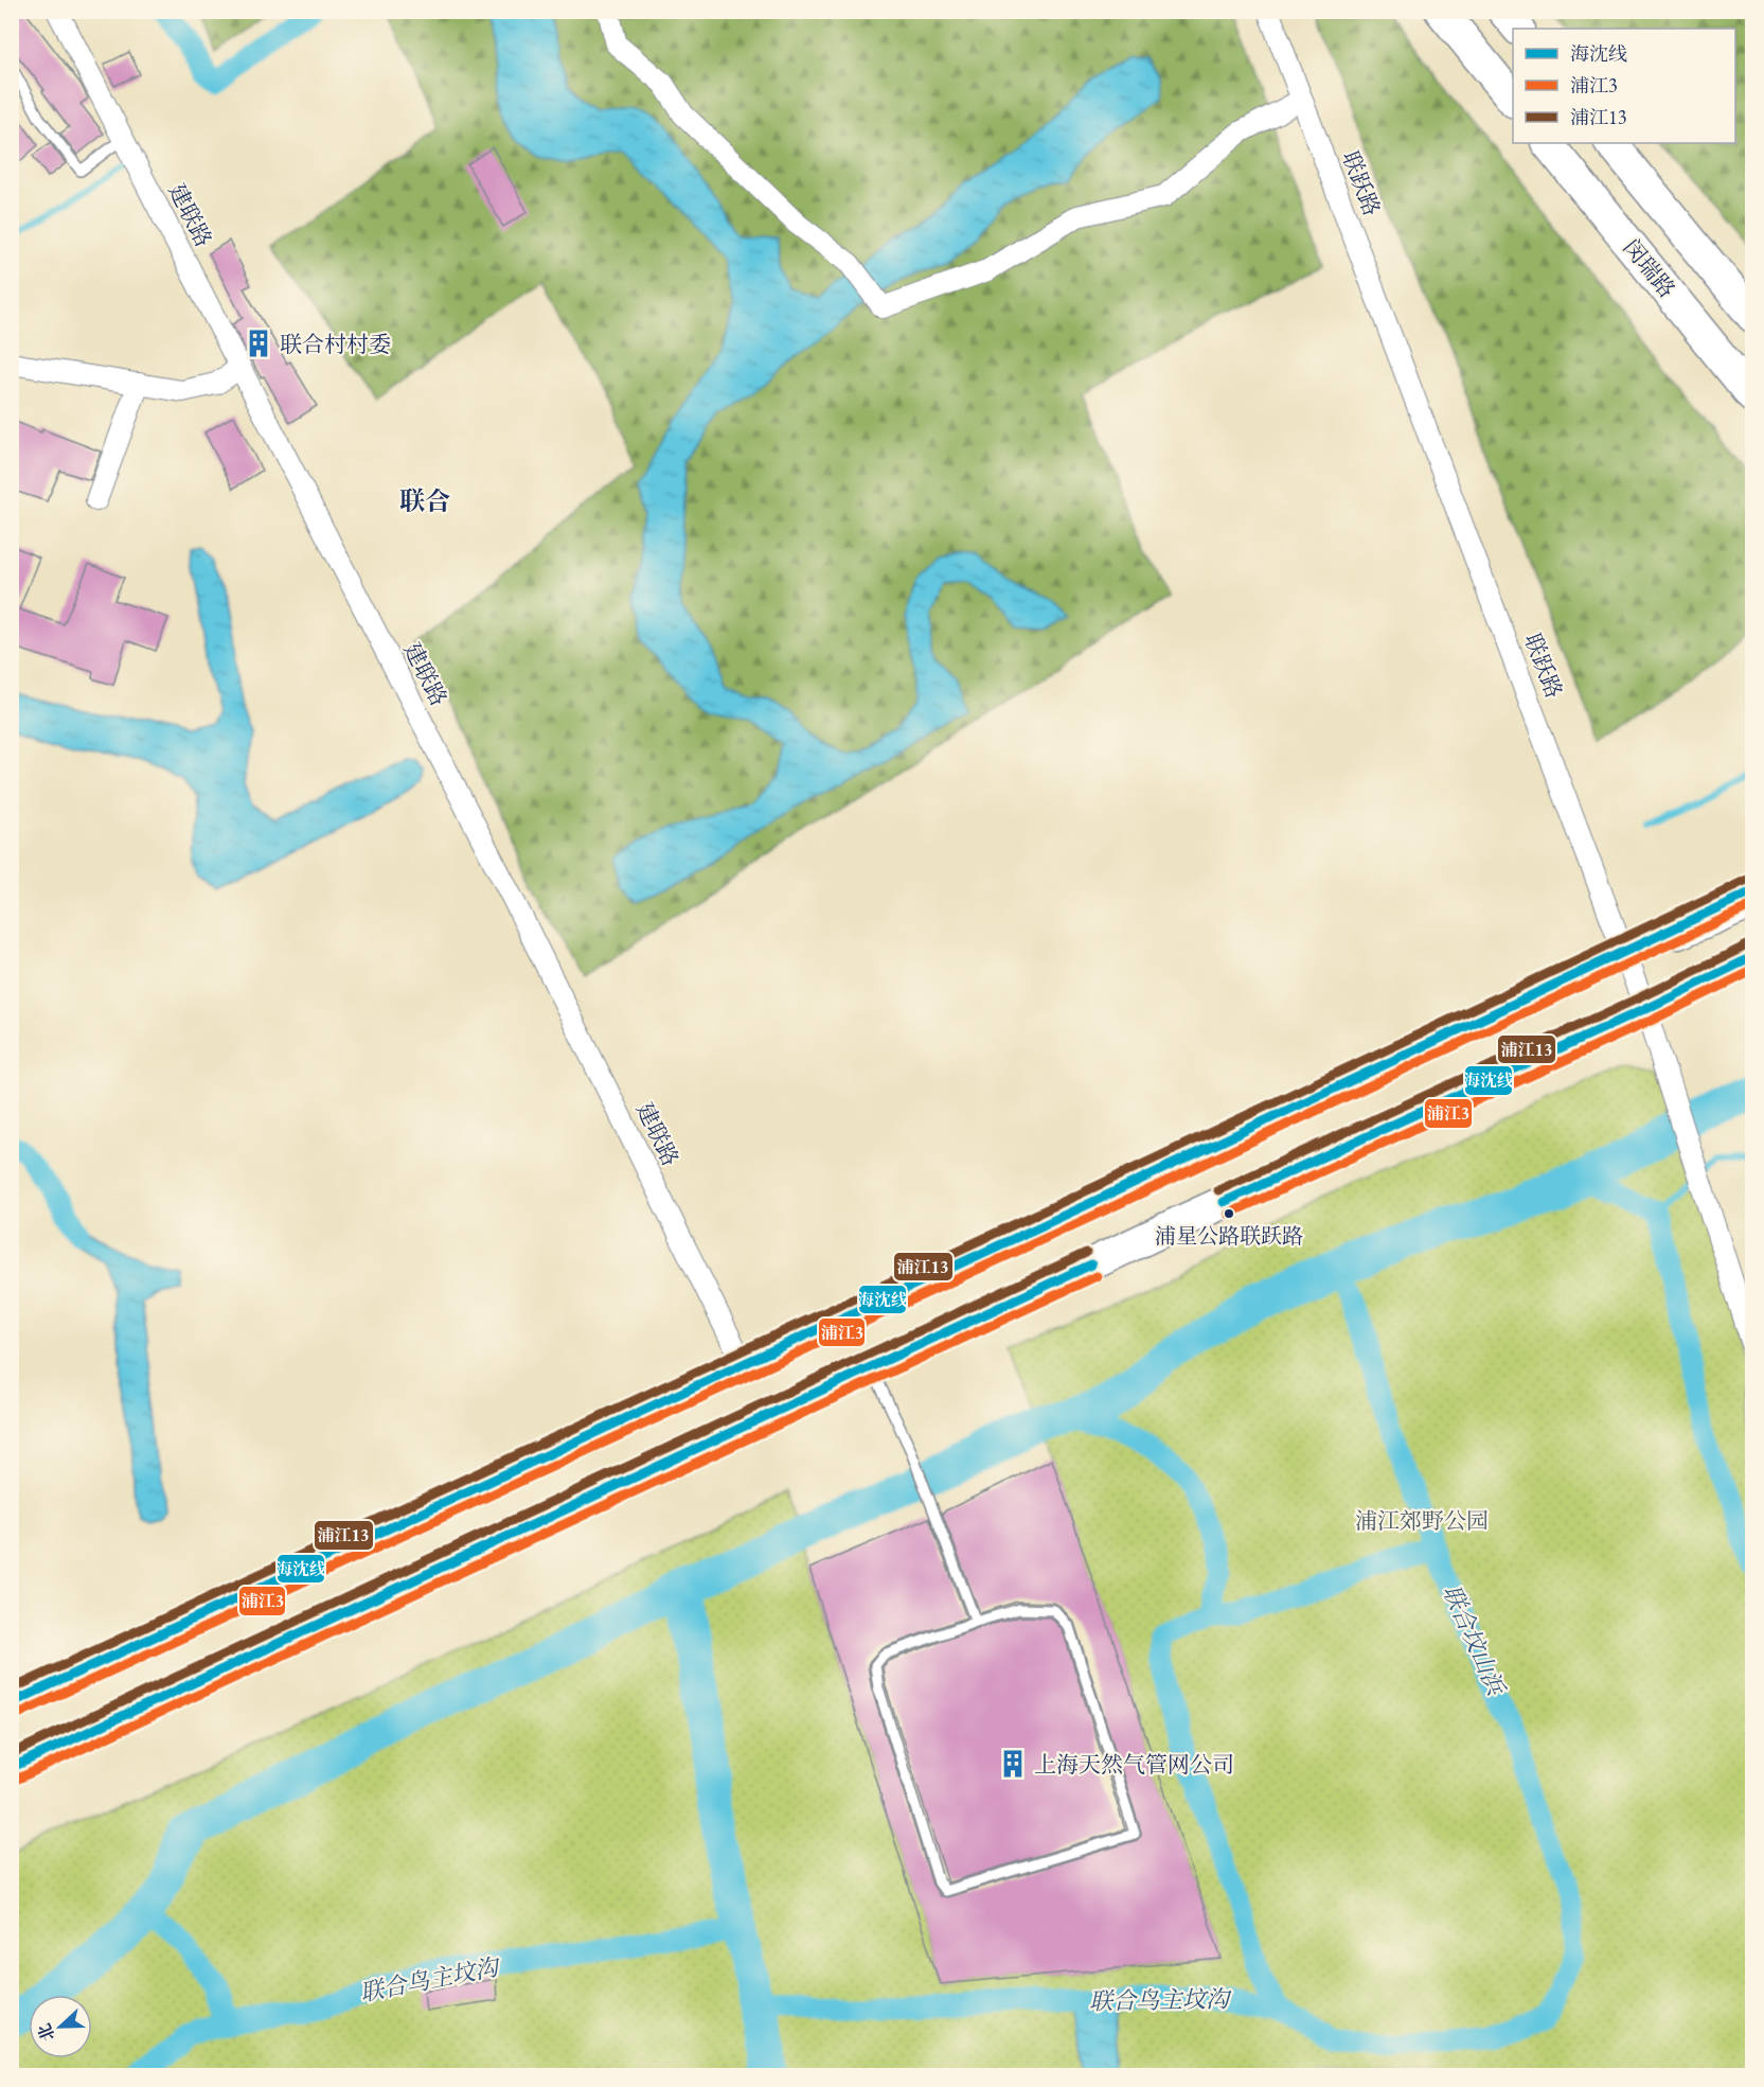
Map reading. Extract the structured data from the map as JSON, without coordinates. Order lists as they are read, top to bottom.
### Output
{
  "streets": {
    "main road": ["闵瑞路"],
    "street": ["联跃路", "建联路"]
  },
  "districts": ["联合"],
  "water": ["联合坟山浜", "联合鸟主坟沟"],
  "parks": ["浦江郊野公园"],
  "places": {
    "building": ["联合村村委", "上海天然气管网公司"],
    "other": ["浦星公路联跃路"]
  },
  "lines": ["transit line 浦江13", "transit line 海沈线", "transit line 浦江3"],
  "legend": ["海沈线", "浦江3", "浦江13"],
  "north": "left"
}
